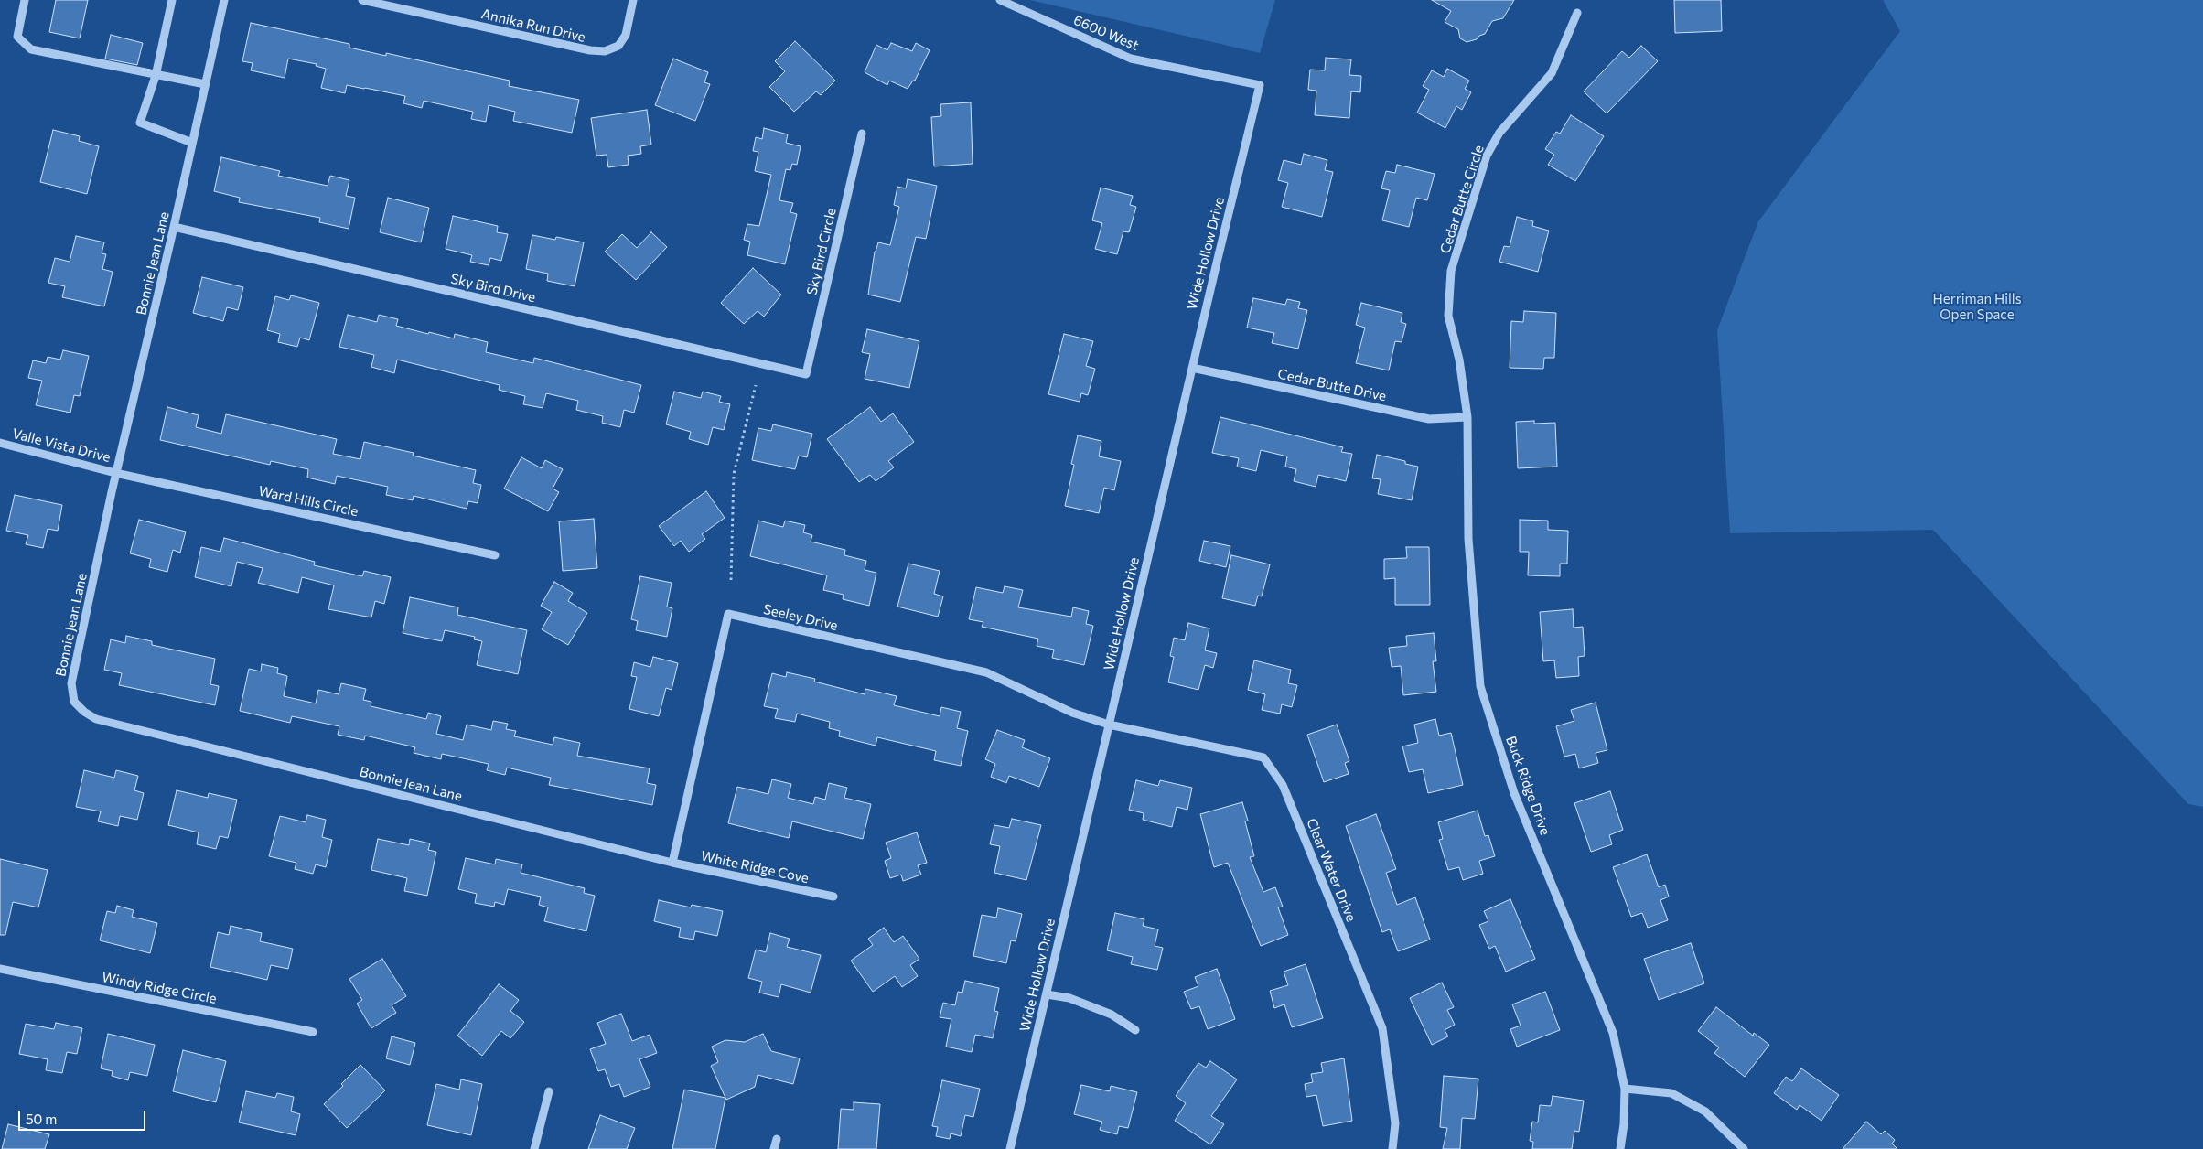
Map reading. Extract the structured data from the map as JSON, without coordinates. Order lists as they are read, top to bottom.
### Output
{
  "streets": {
    "street": [
      "Annika Run Drive",
      "6600 West",
      "Cedar Butte Circle",
      "Sky Bird Circle",
      "Wide Hollow Drive",
      "Bonnie Jean Lane",
      "Sky Bird Drive",
      "Cedar Butte Drive",
      "Valle Vista Drive",
      "Ward Hills Circle",
      "Seeley Drive",
      "Buck Ridge Drive",
      "White Ridge Cove",
      "Clear Water Drive",
      "Windy Ridge Circle"
    ]
  },
  "crossings": [
    ["6600 West", "Wide Hollow Drive"],
    ["Cedar Butte Circle", "Cedar Butte Drive"],
    ["Cedar Butte Circle", "Buck Ridge Drive"],
    ["Sky Bird Circle", "Sky Bird Drive"],
    ["Wide Hollow Drive", "Cedar Butte Drive"],
    ["Wide Hollow Drive", "Seeley Drive"],
    ["Wide Hollow Drive", "Clear Water Drive"],
    ["Bonnie Jean Lane", "Sky Bird Drive"],
    ["Bonnie Jean Lane", "Valle Vista Drive"],
    ["Bonnie Jean Lane", "Ward Hills Circle"],
    ["Bonnie Jean Lane", "Seeley Drive"],
    ["Bonnie Jean Lane", "White Ridge Cove"],
    ["Cedar Butte Drive", "Buck Ridge Drive"],
    ["Valle Vista Drive", "Ward Hills Circle"],
    ["Seeley Drive", "White Ridge Cove"],
    ["Seeley Drive", "Clear Water Drive"]
  ],
  "parks": ["Herriman Hills Open Space"],
  "scale_bar": "50 m"
}
